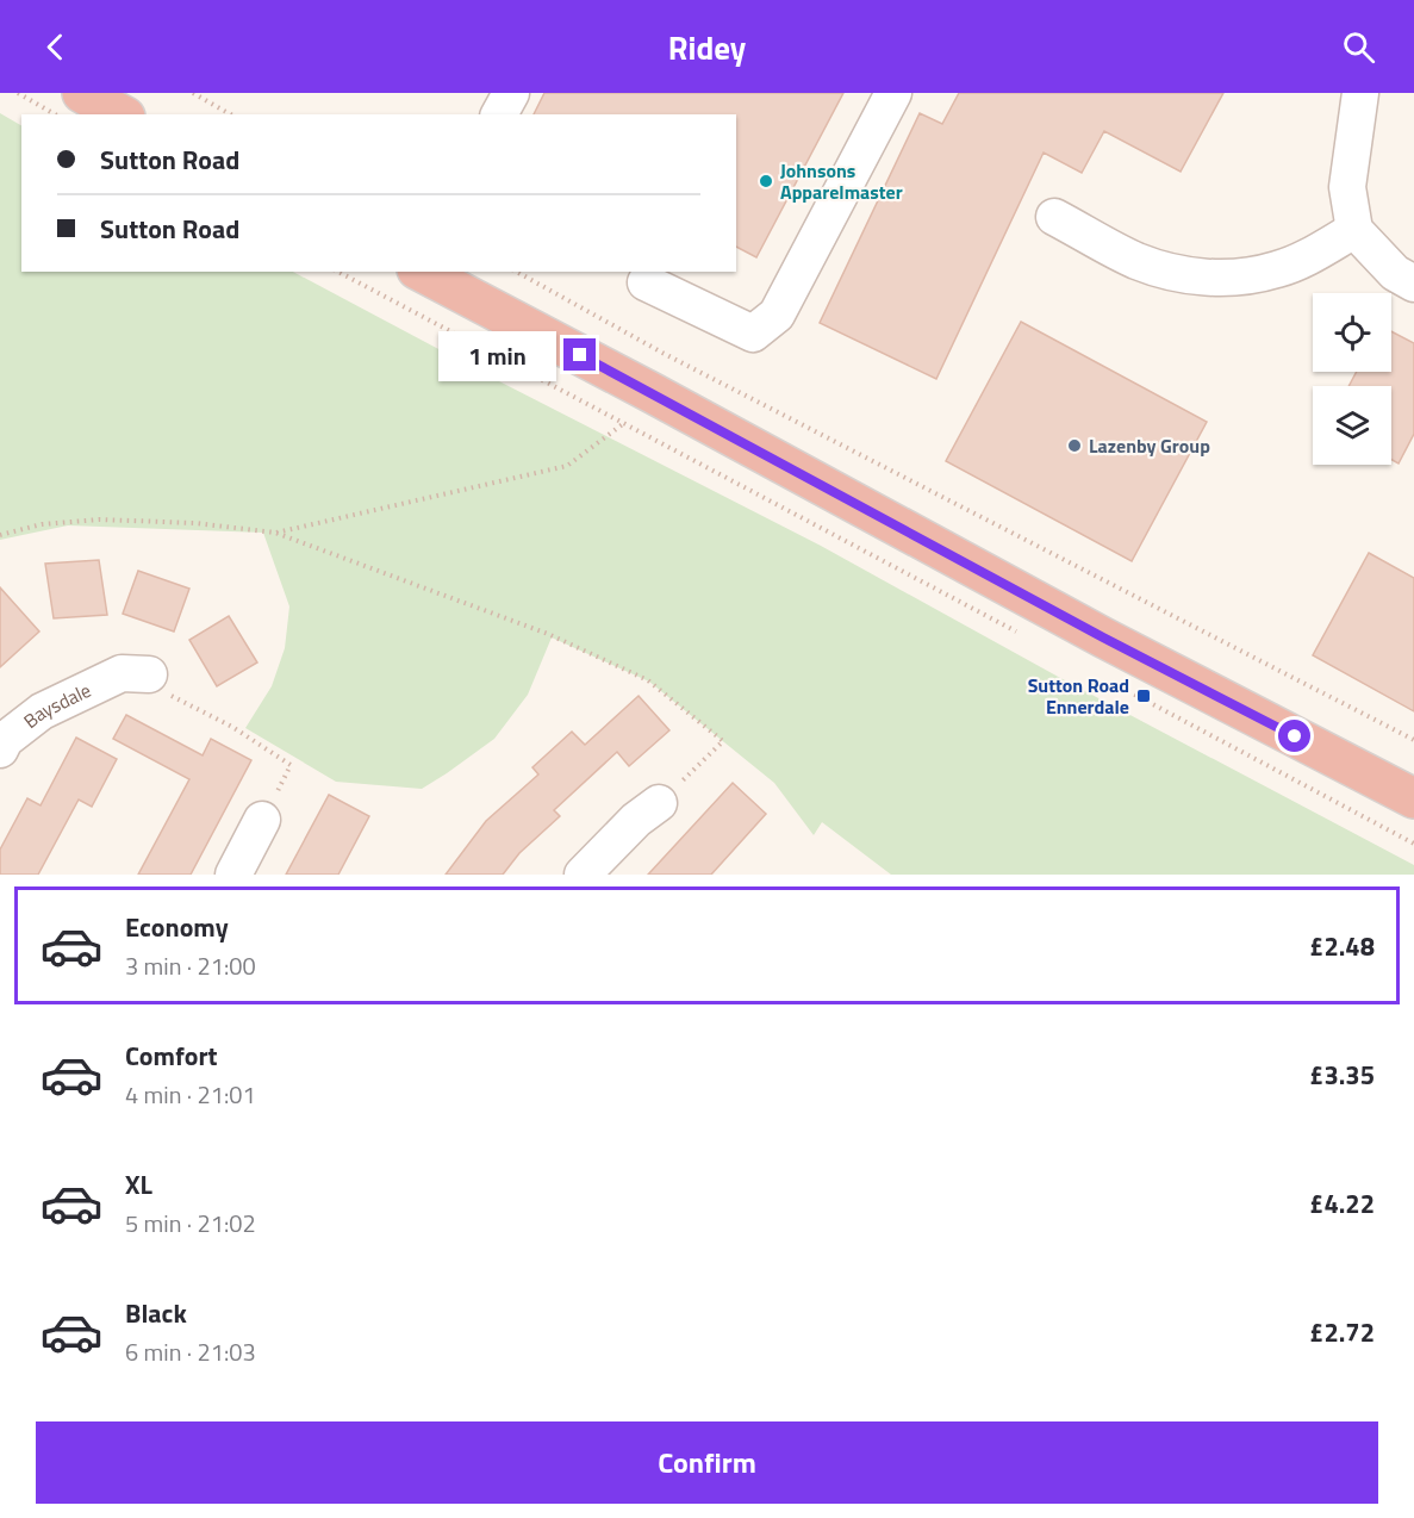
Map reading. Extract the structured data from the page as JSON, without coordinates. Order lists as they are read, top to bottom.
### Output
{
  "streets": {
    "street": ["Baysdale"]
  },
  "places": {
    "other": ["Johnsons Apparelmaster", "Lazenby Group"],
    "transit": ["Sutton Road Ennerdale"]
  },
  "page": {
    "header": "Ridey",
    "banner": ["Sutton Road", "Sutton Road"],
    "bubble": "1 min",
    "list": [
      {
        "name": "Economy",
        "note": "3 min · 21:00",
        "value": "£2.48"
      },
      {
        "name": "Comfort",
        "note": "4 min · 21:01",
        "value": "£3.35"
      },
      {
        "name": "XL",
        "note": "5 min · 21:02",
        "value": "£4.22"
      },
      {
        "name": "Black",
        "note": "6 min · 21:03",
        "value": "£2.72"
      }
    ],
    "buttons": "Confirm"
  }
}
